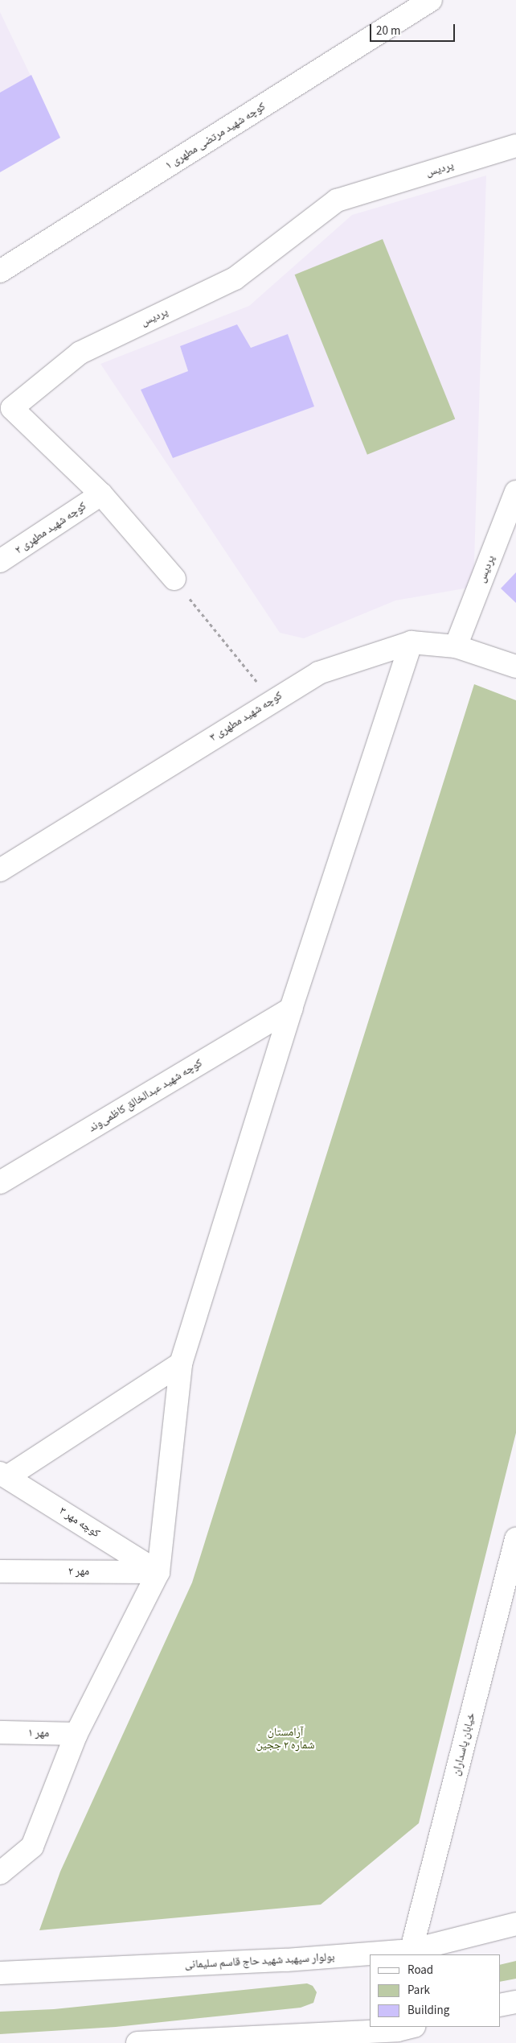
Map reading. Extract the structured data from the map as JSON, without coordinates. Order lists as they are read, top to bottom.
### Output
{
  "streets": {
    "street": [
      "کوچه شهید مرتضی مطهری ۱",
      "پردیس",
      "کوچه شهید مطهری ۲",
      "کوچه شهید مطهری ۳",
      "کوچه شهید عبدالخالق کاظمی‌وند",
      "کوچه مهر ۳",
      "مهر ۲",
      "مهر ۱",
      "خیابان پاسداران",
      "بولوار سپهبد شهید حاج قاسم سلیمانی"
    ]
  },
  "crossings": [
    ["پردیس", "کوچه شهید مطهری ۲"],
    ["پردیس", "کوچه شهید مطهری ۳"],
    ["کوچه مهر ۳", "مهر ۲"],
    ["خیابان پاسداران", "بولوار سپهبد شهید حاج قاسم سلیمانی"]
  ],
  "parks": ["آرامستان شماره ۲ ججین"],
  "legend": ["Road", "Park", "Building"],
  "scale_bar": "20 m"
}
